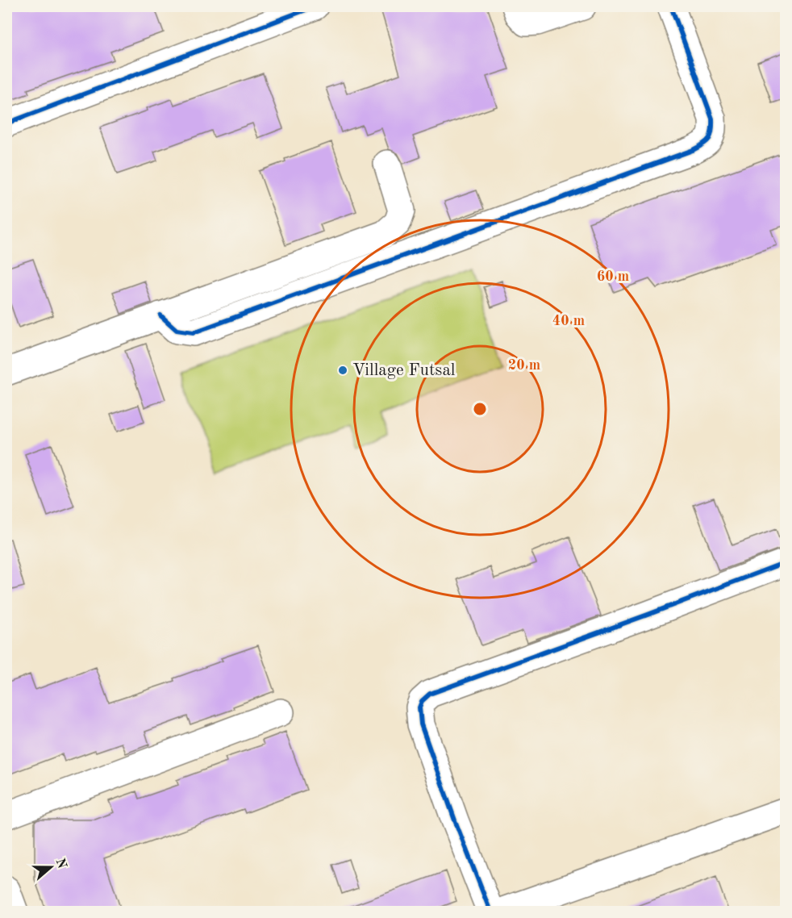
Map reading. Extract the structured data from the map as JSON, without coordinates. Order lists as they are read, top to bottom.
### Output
{
  "places": ["Village Futsal"],
  "north": "right",
  "rings": ["60 m", "40 m", "20 m"]
}
